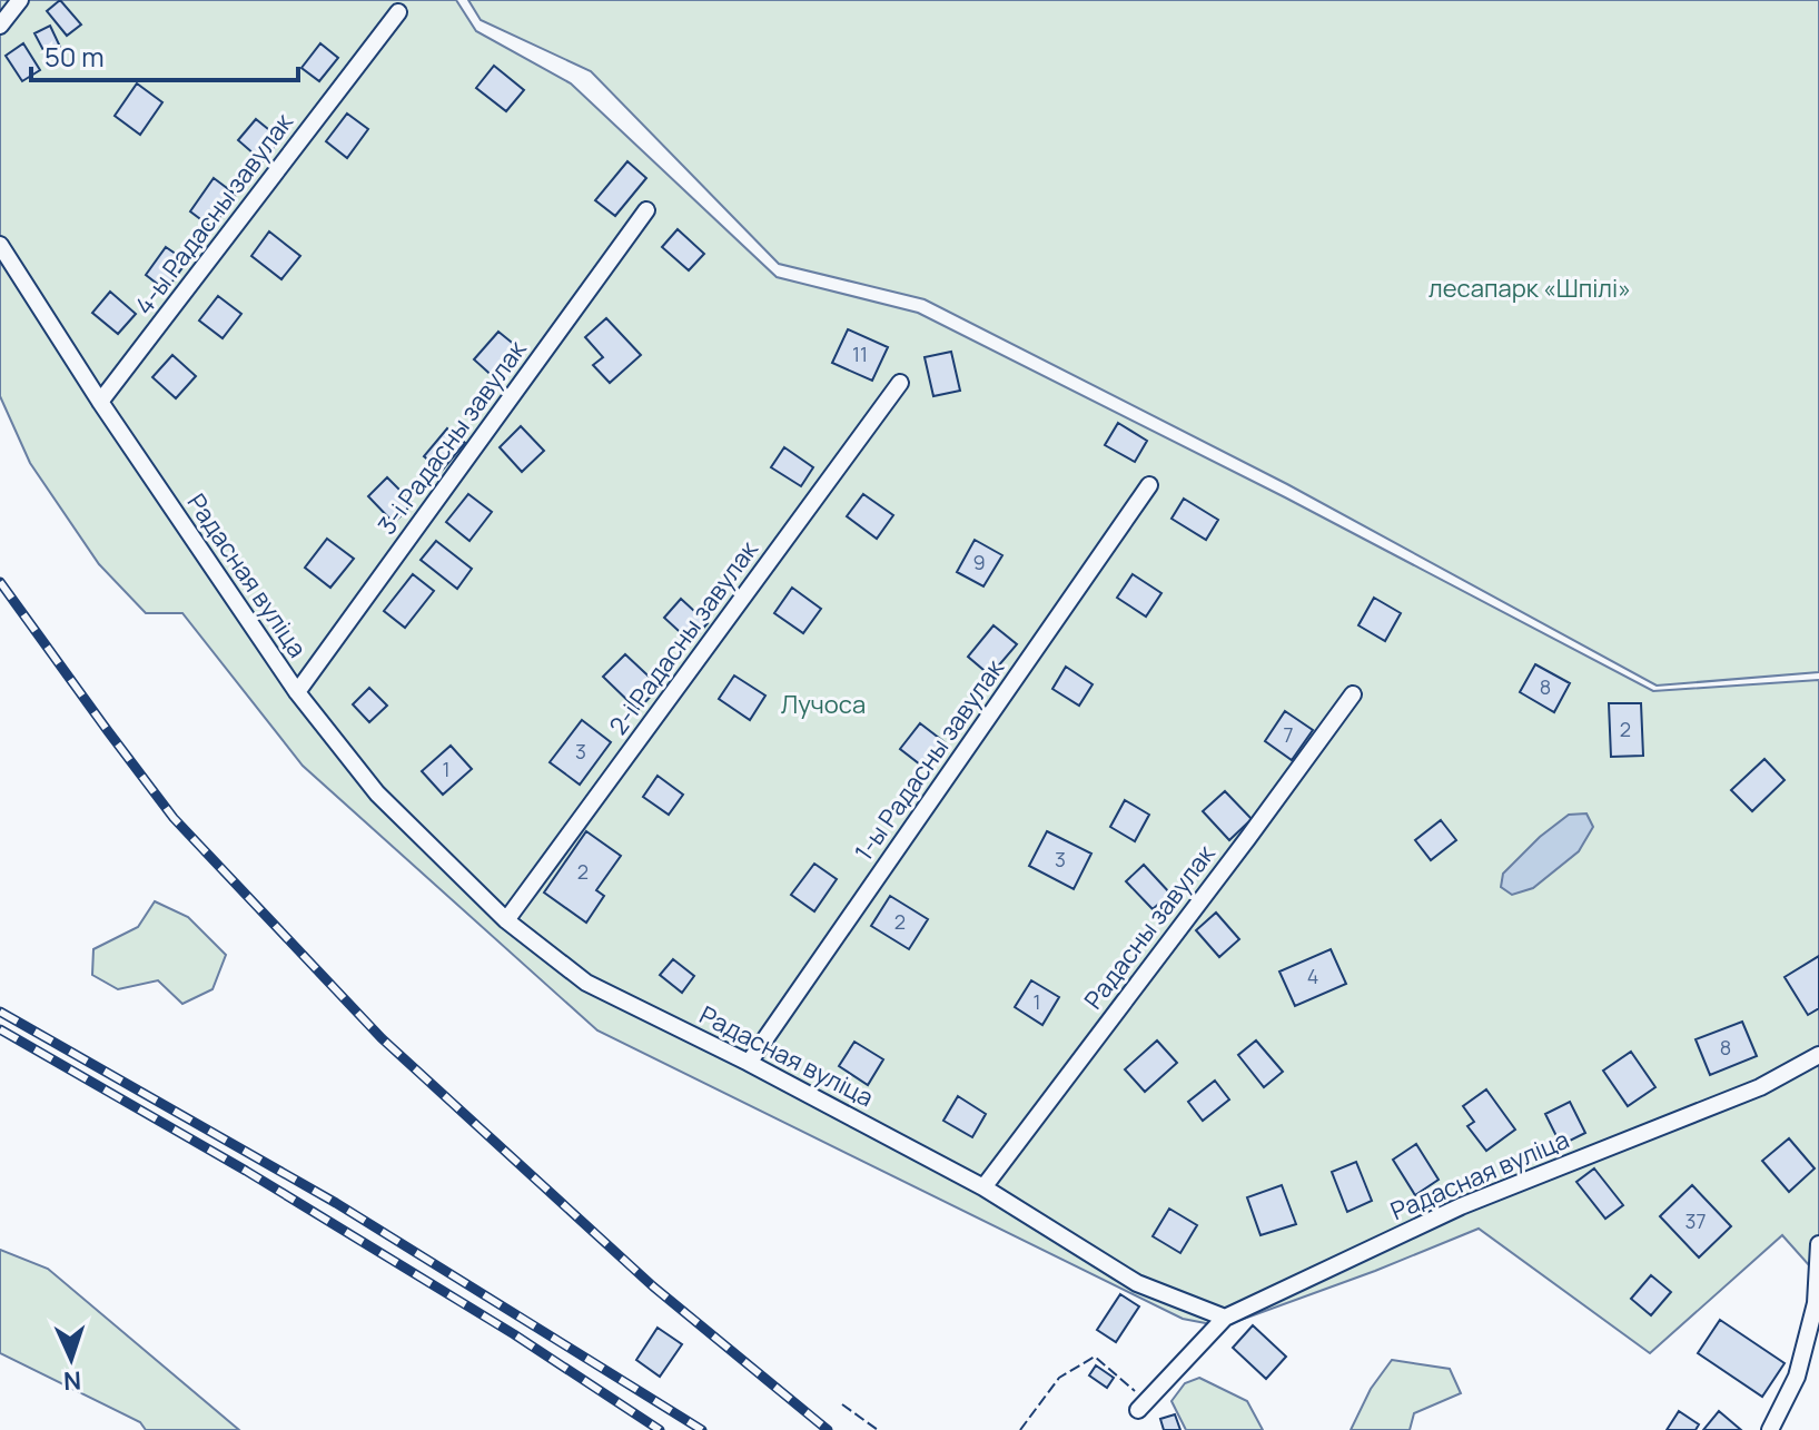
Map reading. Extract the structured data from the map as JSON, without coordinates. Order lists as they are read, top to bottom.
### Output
{
  "streets": {
    "lane": [
      "4-ы Радасны завулак",
      "3-і Радасны завулак",
      "Радасная вуліца",
      "2-і Радасны завулак",
      "1-ы Радасны завулак",
      "Радасны завулак"
    ]
  },
  "crossings": [
    ["4-ы Радасны завулак", "Радасная вуліца"],
    ["3-і Радасны завулак", "Радасная вуліца"],
    ["Радасная вуліца", "2-і Радасны завулак"],
    ["Радасная вуліца", "1-ы Радасны завулак"],
    ["Радасная вуліца", "Радасны завулак"]
  ],
  "parks": ["лесапарк «Шпілі»", "Лучоса"],
  "house_numbers": [
    "11",
    "9",
    "8",
    "2",
    "7",
    "3",
    "1",
    "3",
    "2",
    "2",
    "4",
    "1",
    "8",
    "37"
  ],
  "scale_bar": "50 m",
  "north": "bottom"
}
